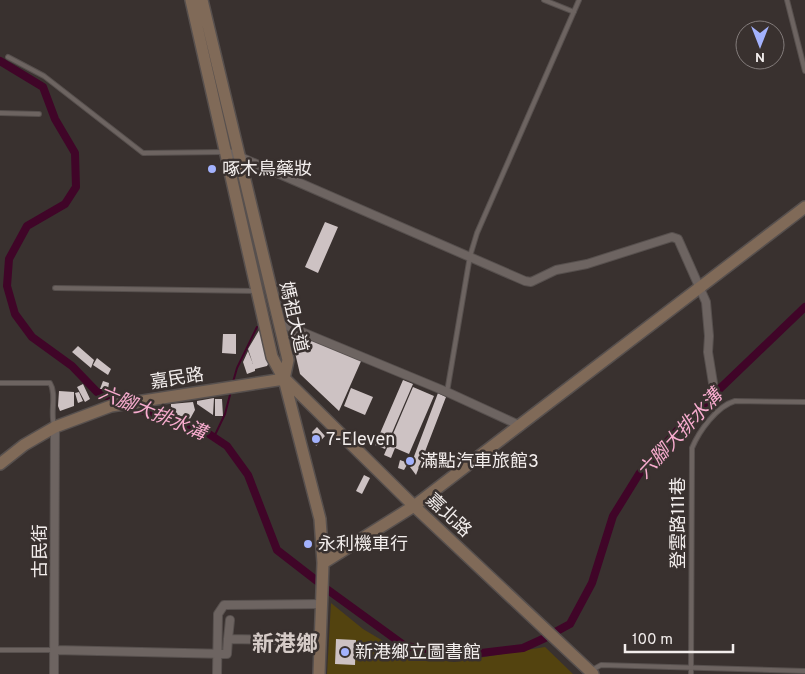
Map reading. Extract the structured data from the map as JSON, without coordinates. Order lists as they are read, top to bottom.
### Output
{
  "streets": {
    "main road": ["媽祖大道", "嘉民路", "嘉北路"],
    "street": ["古民街"],
    "lane": ["登雲路111巷"]
  },
  "crossings": [
    ["媽祖大道", "嘉民路"],
    ["媽祖大道", "嘉北路"],
    ["嘉民路", "嘉北路"],
    ["嘉民路", "古民街"]
  ],
  "districts": ["新港鄉"],
  "water": ["六腳大排水溝"],
  "places": [
    "啄木鳥藥妝",
    "7-Eleven",
    "滿點汽車旅館3",
    "永利機車行",
    "新港鄉立圖書館"
  ],
  "scale_bar": "100 m",
  "north": "bottom"
}
